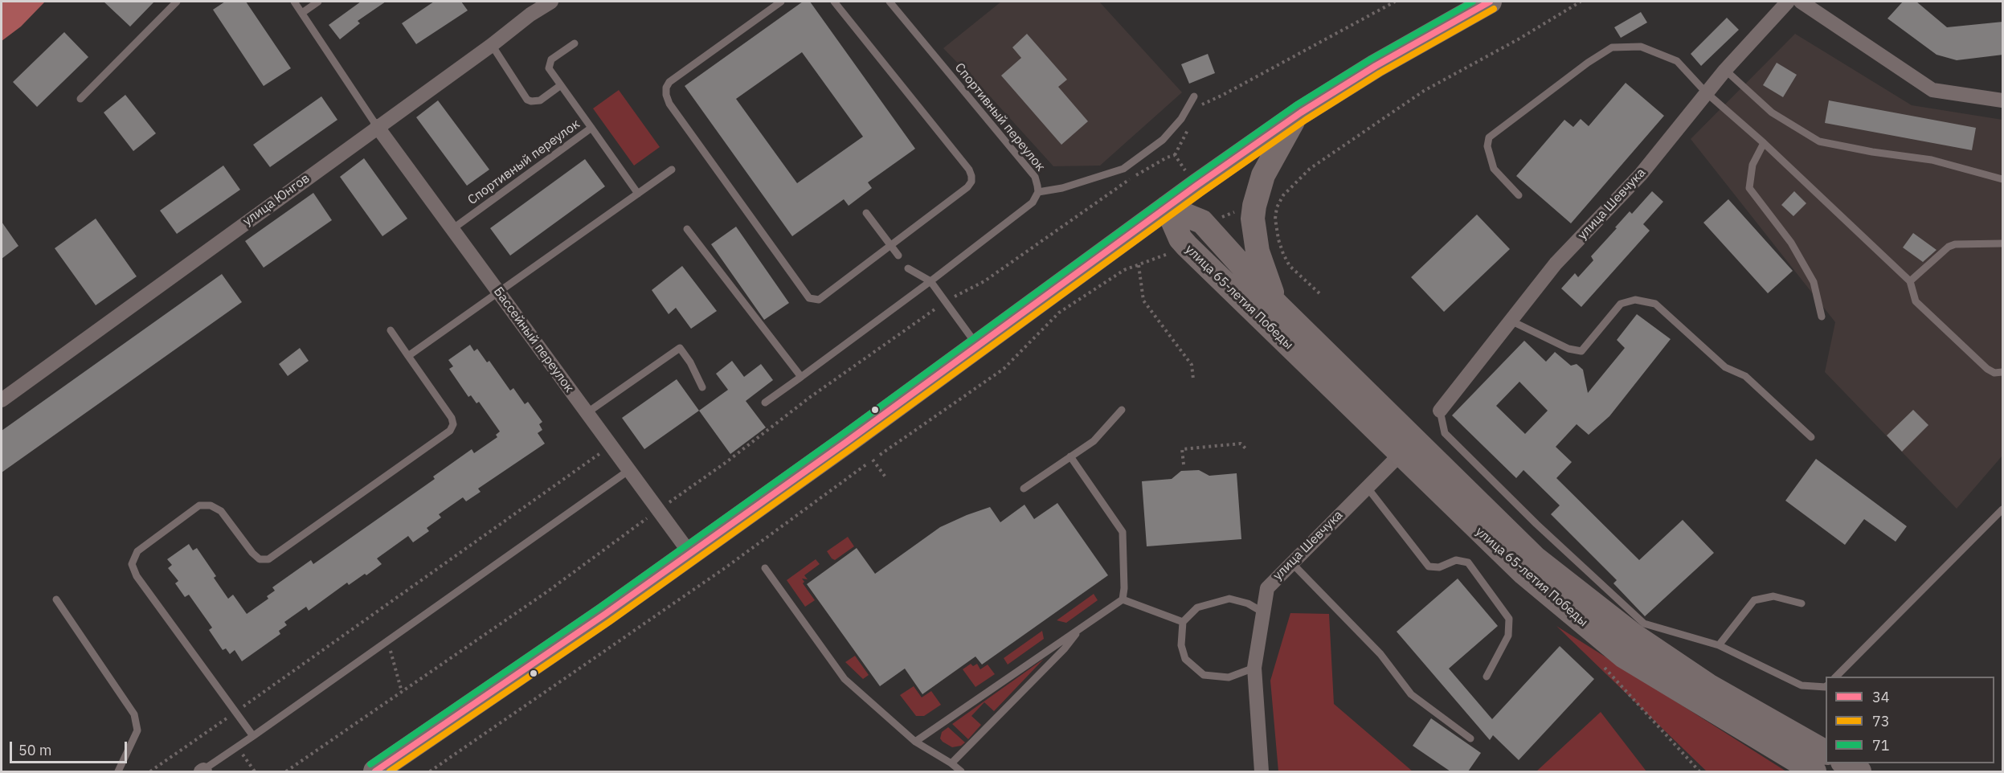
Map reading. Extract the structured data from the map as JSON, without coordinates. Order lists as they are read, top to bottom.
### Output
{
  "streets": {
    "main road": ["улица 65-летия Победы"],
    "street": ["улица Юнгов", "улица Шевчука", "Бассейный переулок"],
    "lane": ["Спортивный переулок"]
  },
  "crossings": [
    ["Спортивный переулок", "Бассейный переулок"],
    ["улица Юнгов", "Бассейный переулок"],
    ["улица Шевчука", "улица 65-летия Победы"]
  ],
  "lines": ["transit line 34", "transit line 71", "transit line 73"],
  "legend": ["34", "73", "71"],
  "scale_bar": "50 m"
}
